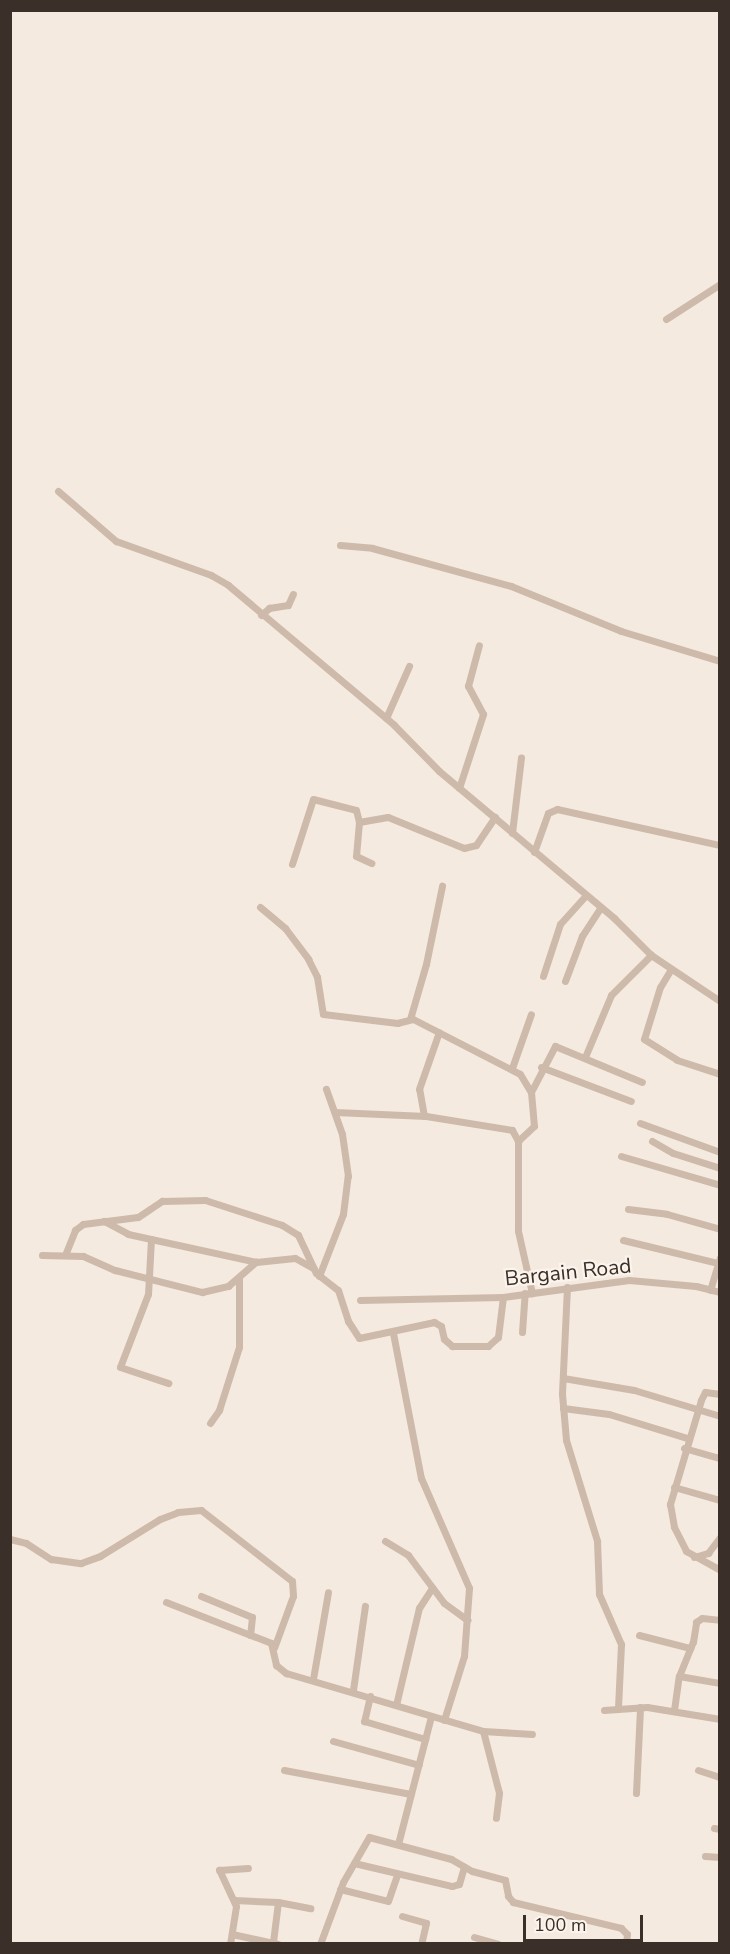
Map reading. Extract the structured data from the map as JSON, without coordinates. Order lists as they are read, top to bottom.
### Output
{
  "streets": {
    "street": ["Bargain Road"]
  },
  "scale_bar": "100 m"
}
